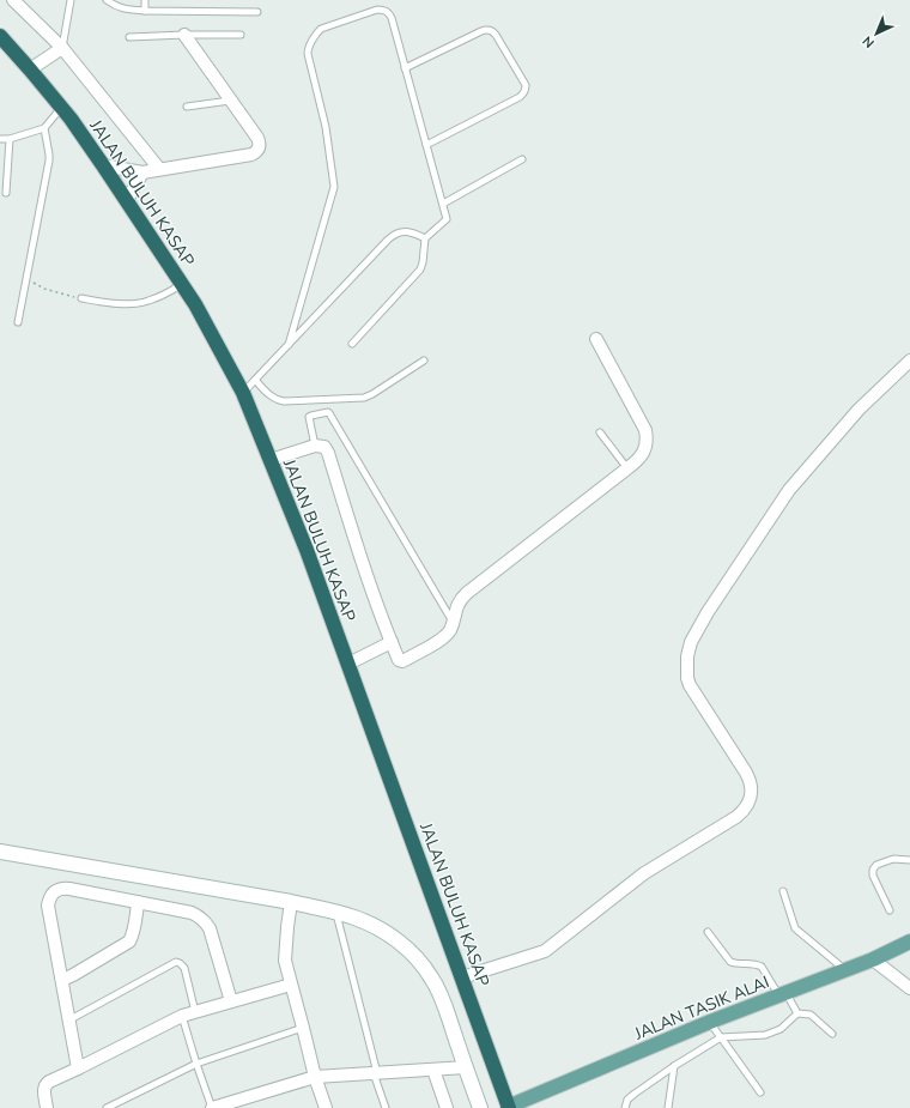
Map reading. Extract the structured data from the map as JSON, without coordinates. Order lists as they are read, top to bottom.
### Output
{
  "streets": {
    "highway": ["JALAN BULUH KASAP"],
    "main road": ["JALAN TASIK ALAI"]
  },
  "crossings": [
    ["JALAN BULUH KASAP", "JALAN TASIK ALAI"]
  ],
  "north": "bottom left"
}
